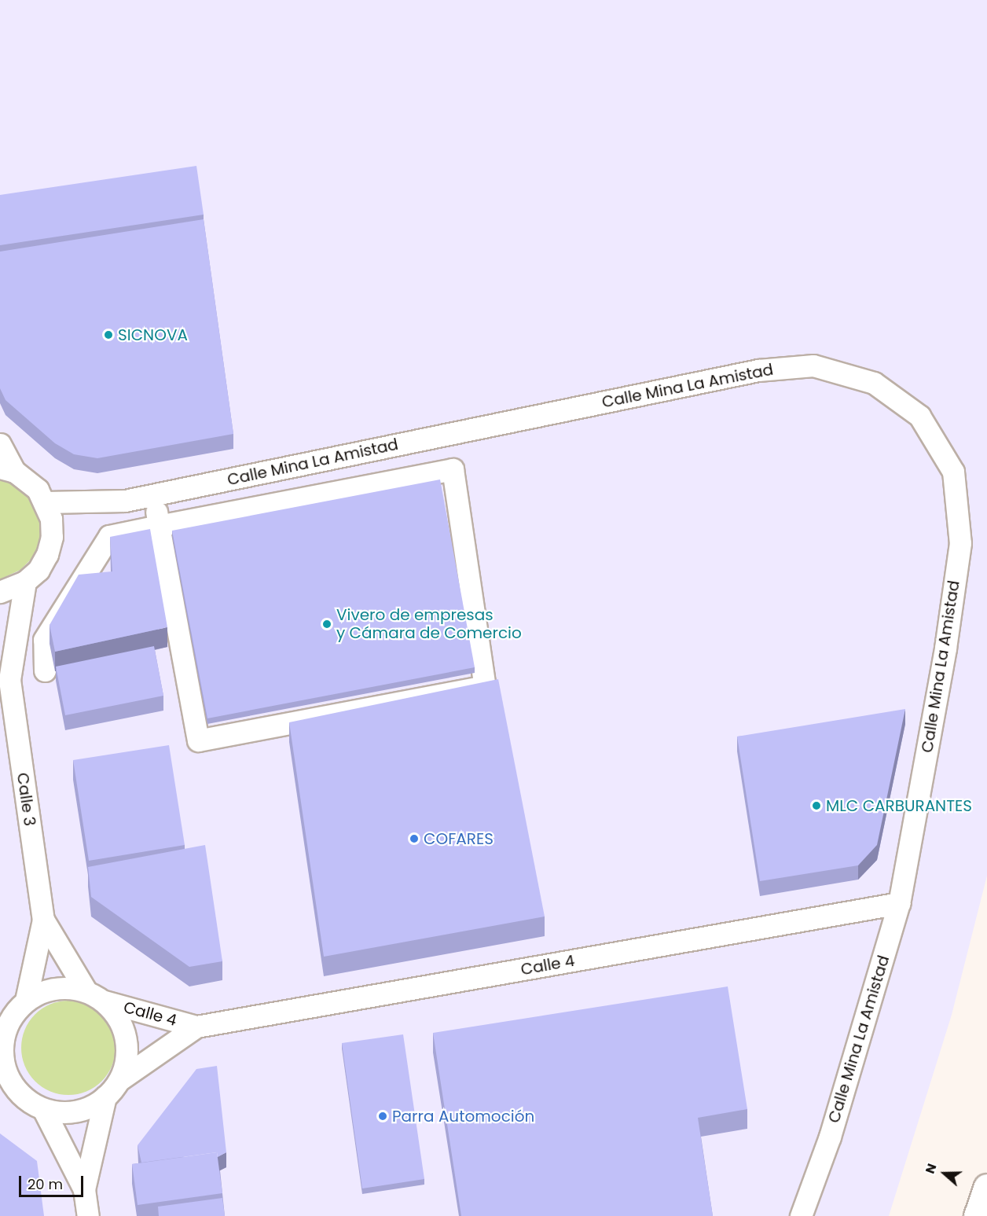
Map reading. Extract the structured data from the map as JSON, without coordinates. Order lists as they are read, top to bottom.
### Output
{
  "streets": {
    "street": ["Calle Mina La Amistad", "Calle 3", "Calle 4"]
  },
  "crossings": [
    ["Calle Mina La Amistad", "Calle 4"],
    ["Calle 3", "Calle 4"]
  ],
  "places": [
    "SICNOVA",
    "Vivero de empresas y Cámara de Comercio",
    "MLC CARBURANTES",
    "COFARES",
    "Parra Automoción"
  ],
  "scale_bar": "20 m",
  "north": "left"
}
